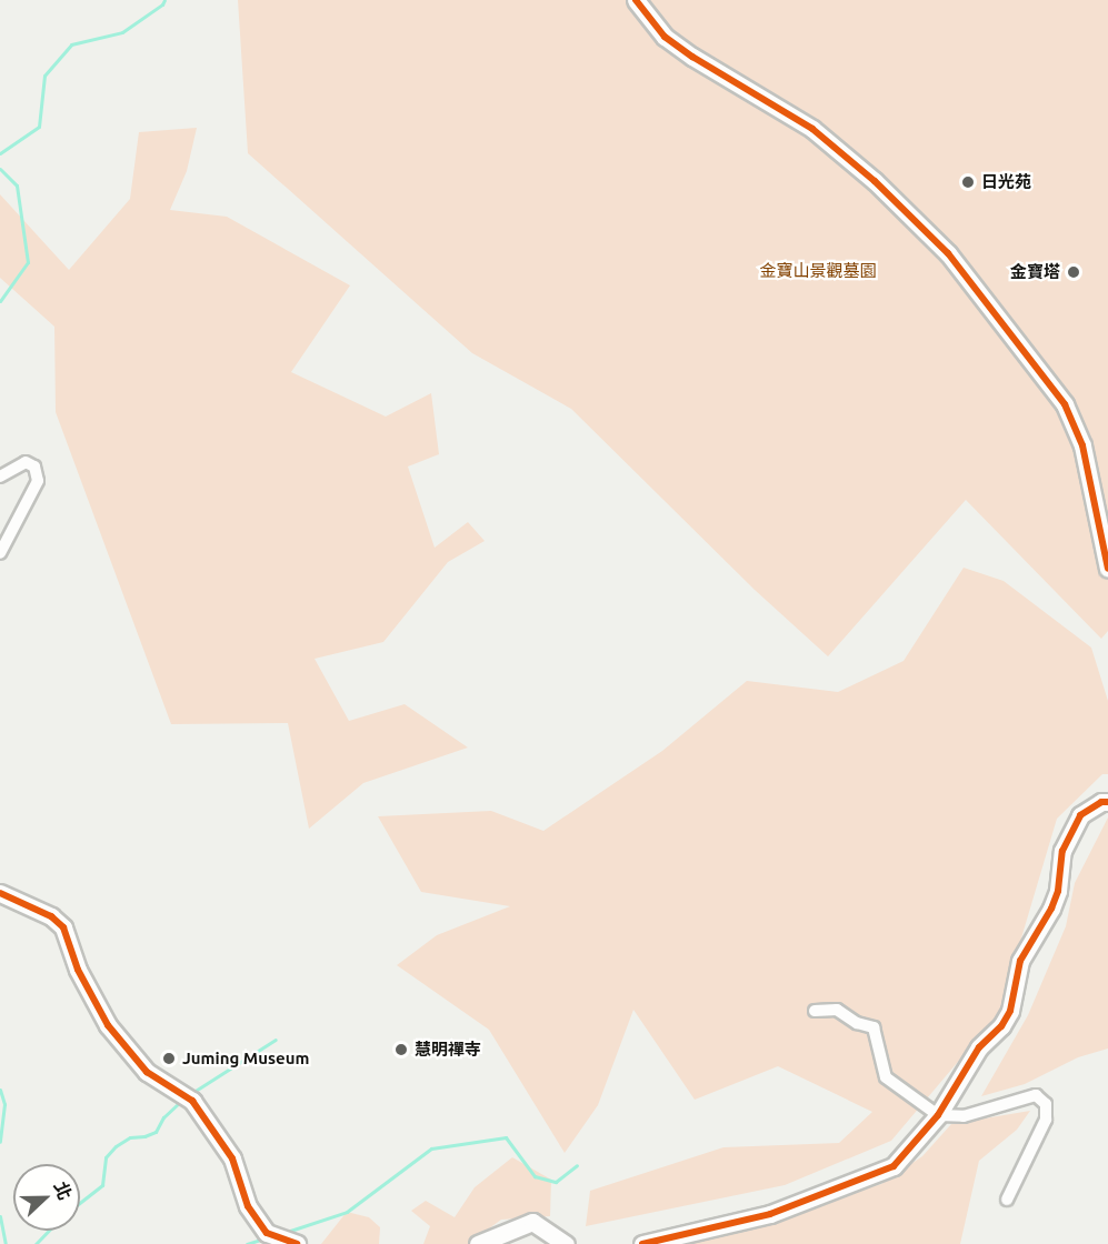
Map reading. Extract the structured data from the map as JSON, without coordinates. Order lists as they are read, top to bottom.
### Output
{
  "parks": ["金寶山景觀墓園"],
  "places": [
    "日光苑",
    "金寶塔",
    "慧明禪寺",
    "Juming Museum"
  ],
  "north": "right"
}
